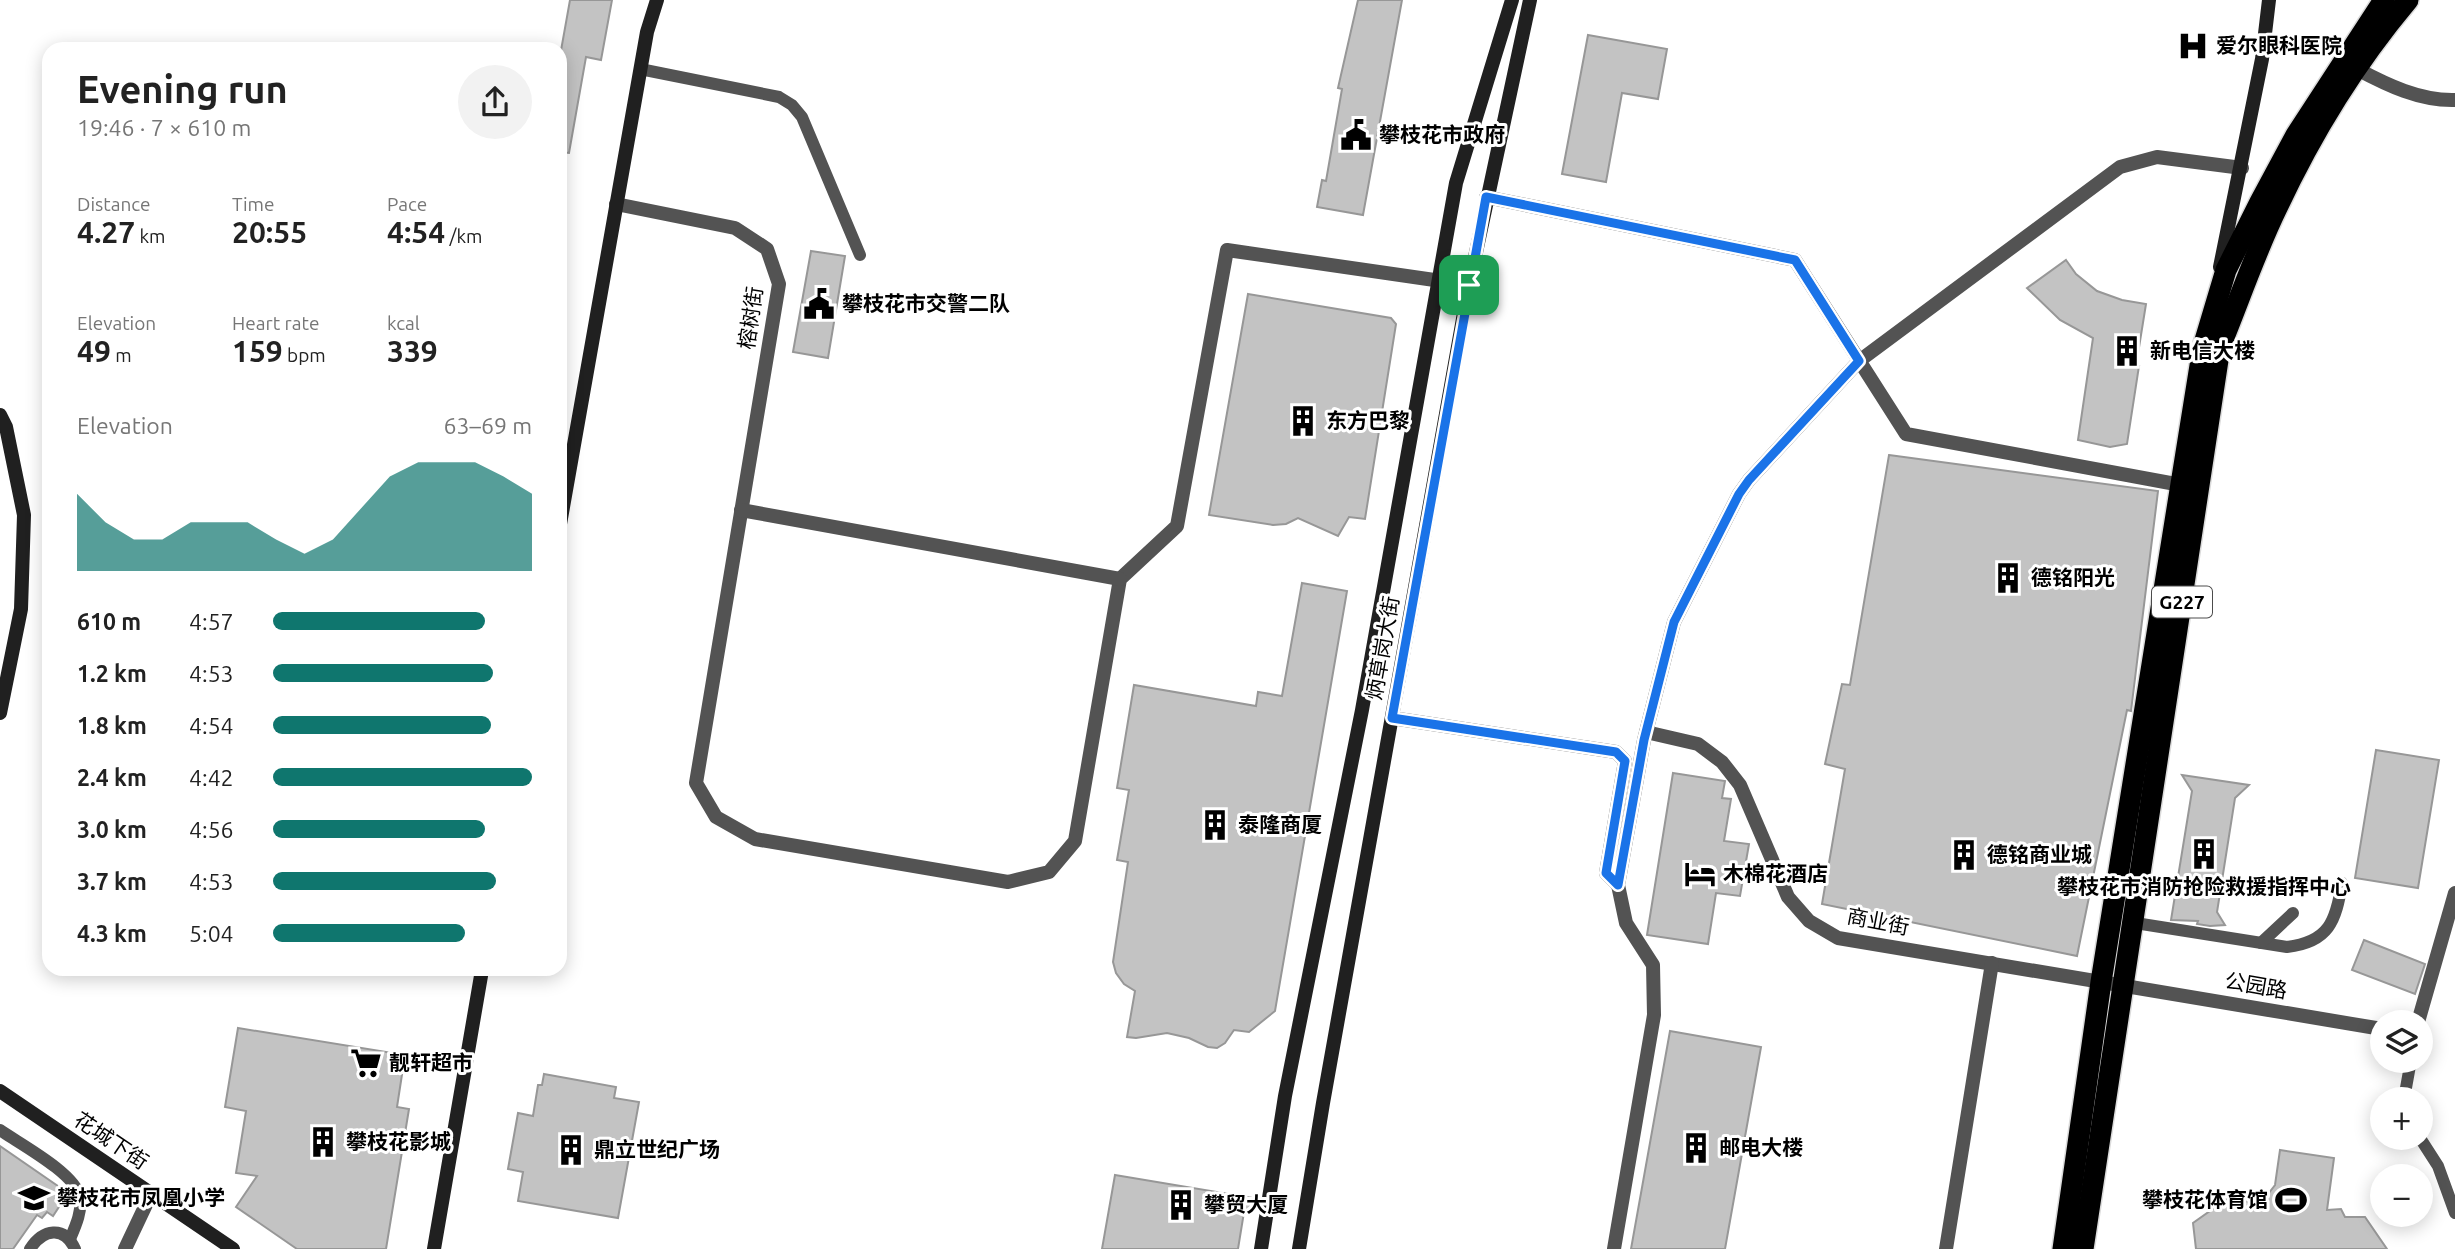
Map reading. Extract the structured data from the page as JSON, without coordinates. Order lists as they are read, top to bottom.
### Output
{
  "streets": {
    "highway": ["G227"],
    "street": [
      "榕树街",
      "炳草岗大街",
      "商业街",
      "公园路",
      "花城下街"
    ]
  },
  "crossings": [
    ["G227", "商业街"],
    ["G227", "公园路"],
    ["商业街", "公园路"]
  ],
  "places": {
    "hospital": ["爱尔眼科医院"],
    "public building": ["攀枝花市政府", "攀枝花市交警二队"],
    "building": [
      "新电信大楼",
      "东方巴黎",
      "德铭阳光",
      "泰隆商厦",
      "攀枝花市消防抢险救援指挥中心",
      "德铭商业城",
      "攀枝花影城",
      "邮电大楼",
      "鼎立世纪广场",
      "攀贸大厦"
    ],
    "hotel": ["木棉花酒店"],
    "supermarket": ["靓轩超市"],
    "school or university": ["攀枝花市凤凰小学"],
    "sports": ["攀枝花体育馆"]
  },
  "page": {
    "heading": ["Evening run", "19:46 · 7 × 610 m"],
    "stats": [
      ["Distance", "4.27 km"],
      ["Time", "20:55"],
      ["Pace", "4:54 /km"],
      ["Elevation", "49 m"],
      ["Heart rate", "159 bpm"],
      ["kcal", "339"]
    ],
    "chart": ["Elevation", "63–69 m"],
    "list": [
      {
        "name": "610 m",
        "note": "4:57"
      },
      {
        "name": "1.2 km",
        "note": "4:53"
      },
      {
        "name": "1.8 km",
        "note": "4:54"
      },
      {
        "name": "2.4 km",
        "note": "4:42"
      },
      {
        "name": "3.0 km",
        "note": "4:56"
      },
      {
        "name": "3.7 km",
        "note": "4:53"
      },
      {
        "name": "4.3 km",
        "note": "5:04"
      }
    ],
    "map_buttons": ["+", "−"]
  }
}
